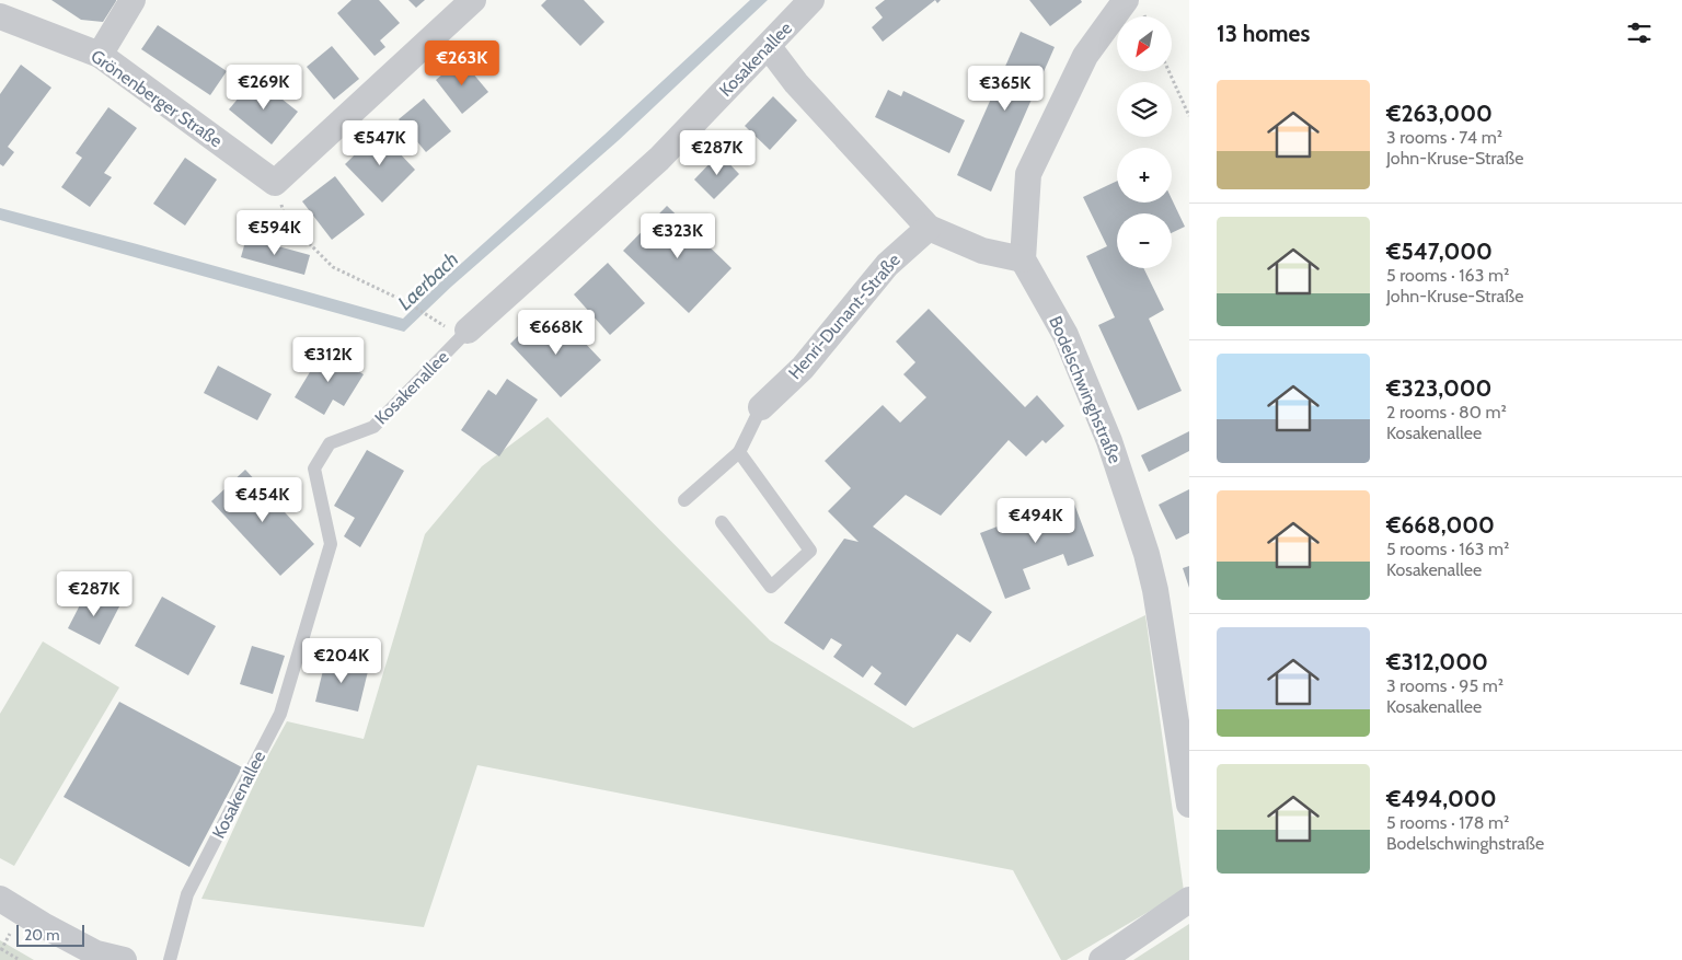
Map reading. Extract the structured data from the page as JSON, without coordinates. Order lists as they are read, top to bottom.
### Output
{
  "streets": {
    "street": [
      "Kosakenallee",
      "Grönenberger Straße",
      "Henri-Dunant-Straße",
      "Bodelschwinghstraße"
    ]
  },
  "water": ["Laerbach"],
  "scale_bar": "20 m",
  "north": "bottom left",
  "page": {
    "heading": "13 homes",
    "map_buttons": ["+", "−"],
    "price": [
      "€263K",
      "€269K",
      "€365K",
      "€547K",
      "€287K",
      "€594K",
      "€323K",
      "€668K",
      "€312K",
      "€454K",
      "€494K",
      "€287K",
      "€204K"
    ],
    "list": [
      {
        "name": "€263,000",
        "note": "3 rooms · 74 m² · John-Kruse-Straße"
      },
      {
        "name": "€547,000",
        "note": "5 rooms · 163 m² · John-Kruse-Straße"
      },
      {
        "name": "€323,000",
        "note": "2 rooms · 80 m² · Kosakenallee"
      },
      {
        "name": "€668,000",
        "note": "5 rooms · 163 m² · Kosakenallee"
      },
      {
        "name": "€312,000",
        "note": "3 rooms · 95 m² · Kosakenallee"
      },
      {
        "name": "€494,000",
        "note": "5 rooms · 178 m² · Bodelschwinghstraße"
      }
    ],
    "scale": "20 m"
  }
}
